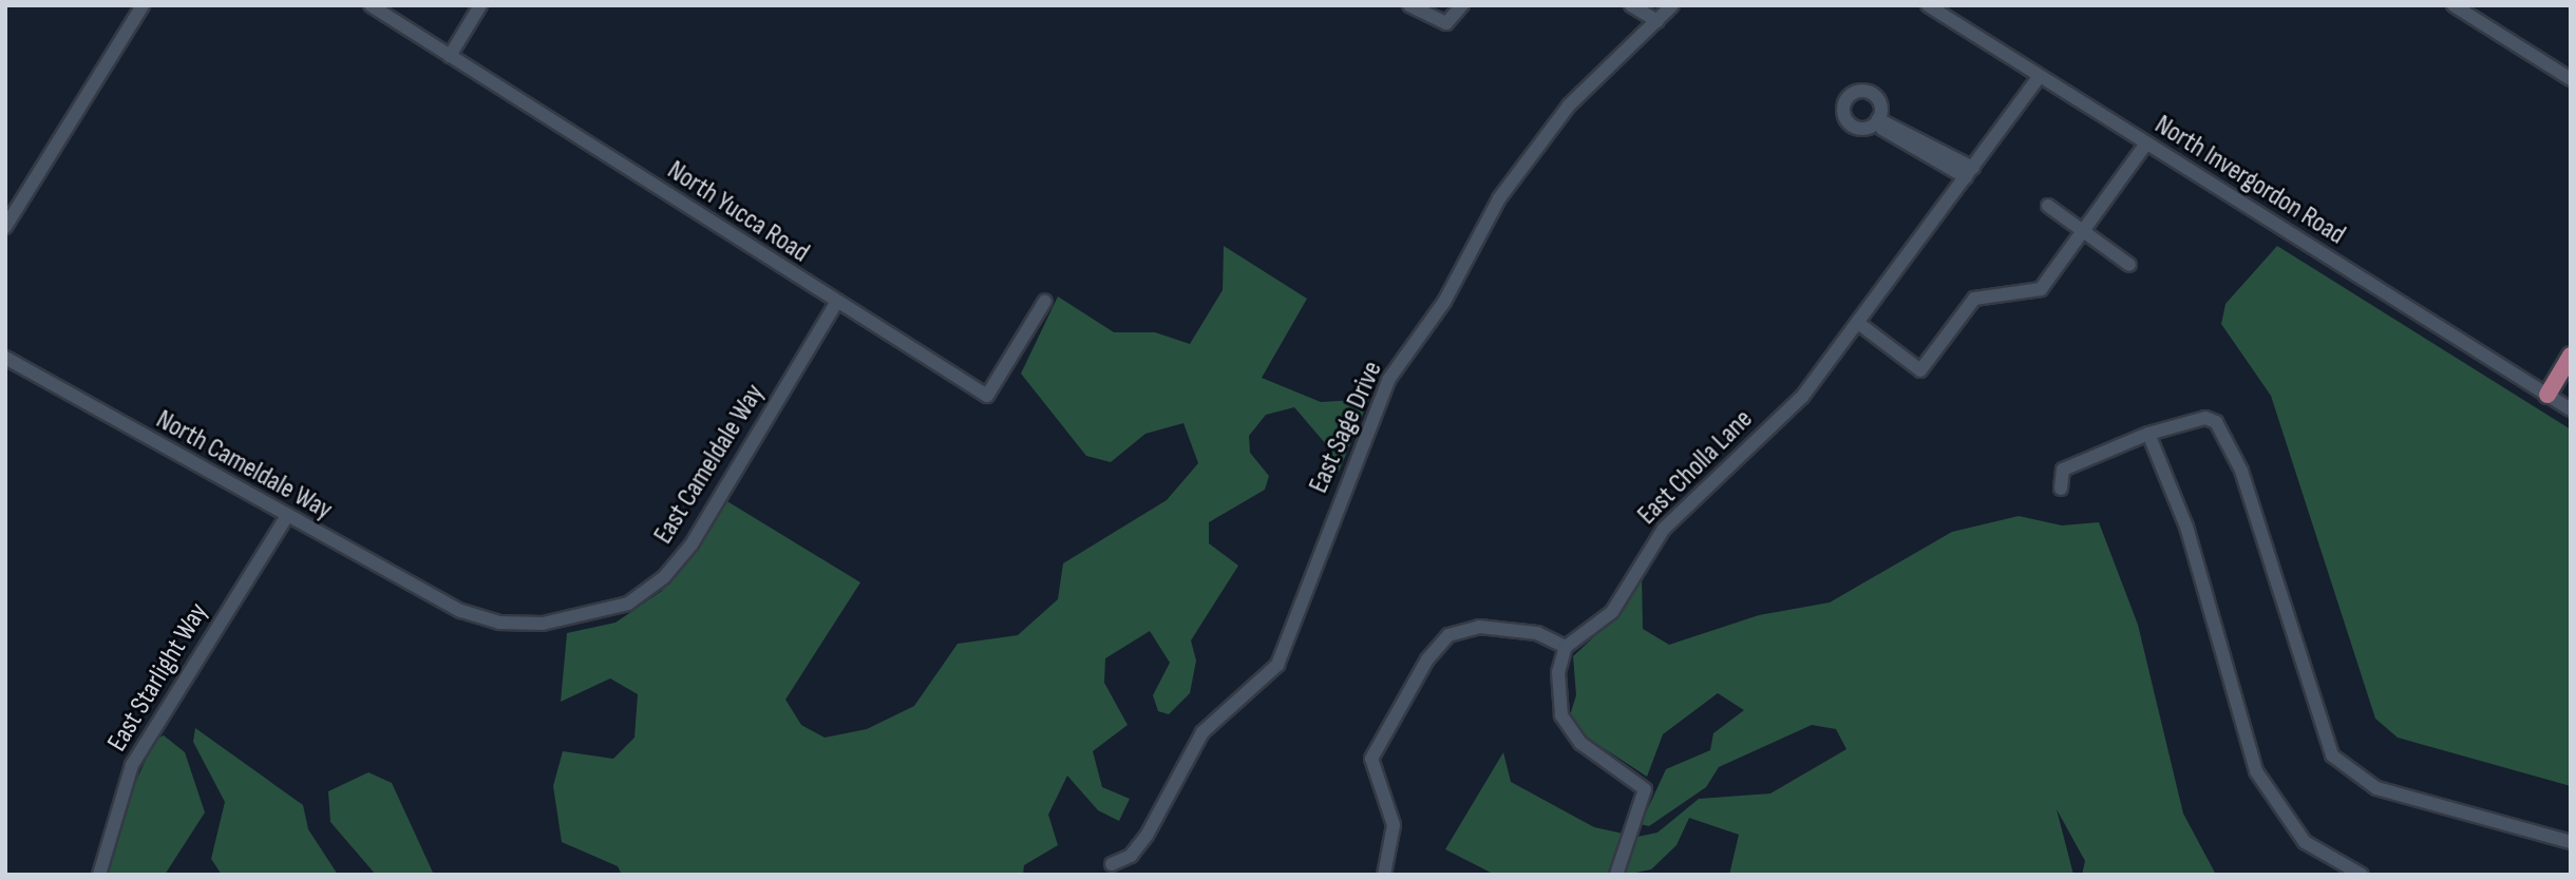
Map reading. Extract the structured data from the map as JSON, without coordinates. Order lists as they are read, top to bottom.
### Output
{
  "streets": {
    "street": [
      "North Invergordon Road",
      "North Yucca Road",
      "East Sage Drive",
      "East Cameldale Way",
      "North Cameldale Way",
      "East Cholla Lane",
      "East Starlight Way"
    ]
  },
  "crossings": [
    ["North Invergordon Road", "East Cholla Lane"],
    ["North Yucca Road", "East Cameldale Way"],
    ["East Cameldale Way", "North Cameldale Way"],
    ["North Cameldale Way", "East Starlight Way"]
  ]
}
